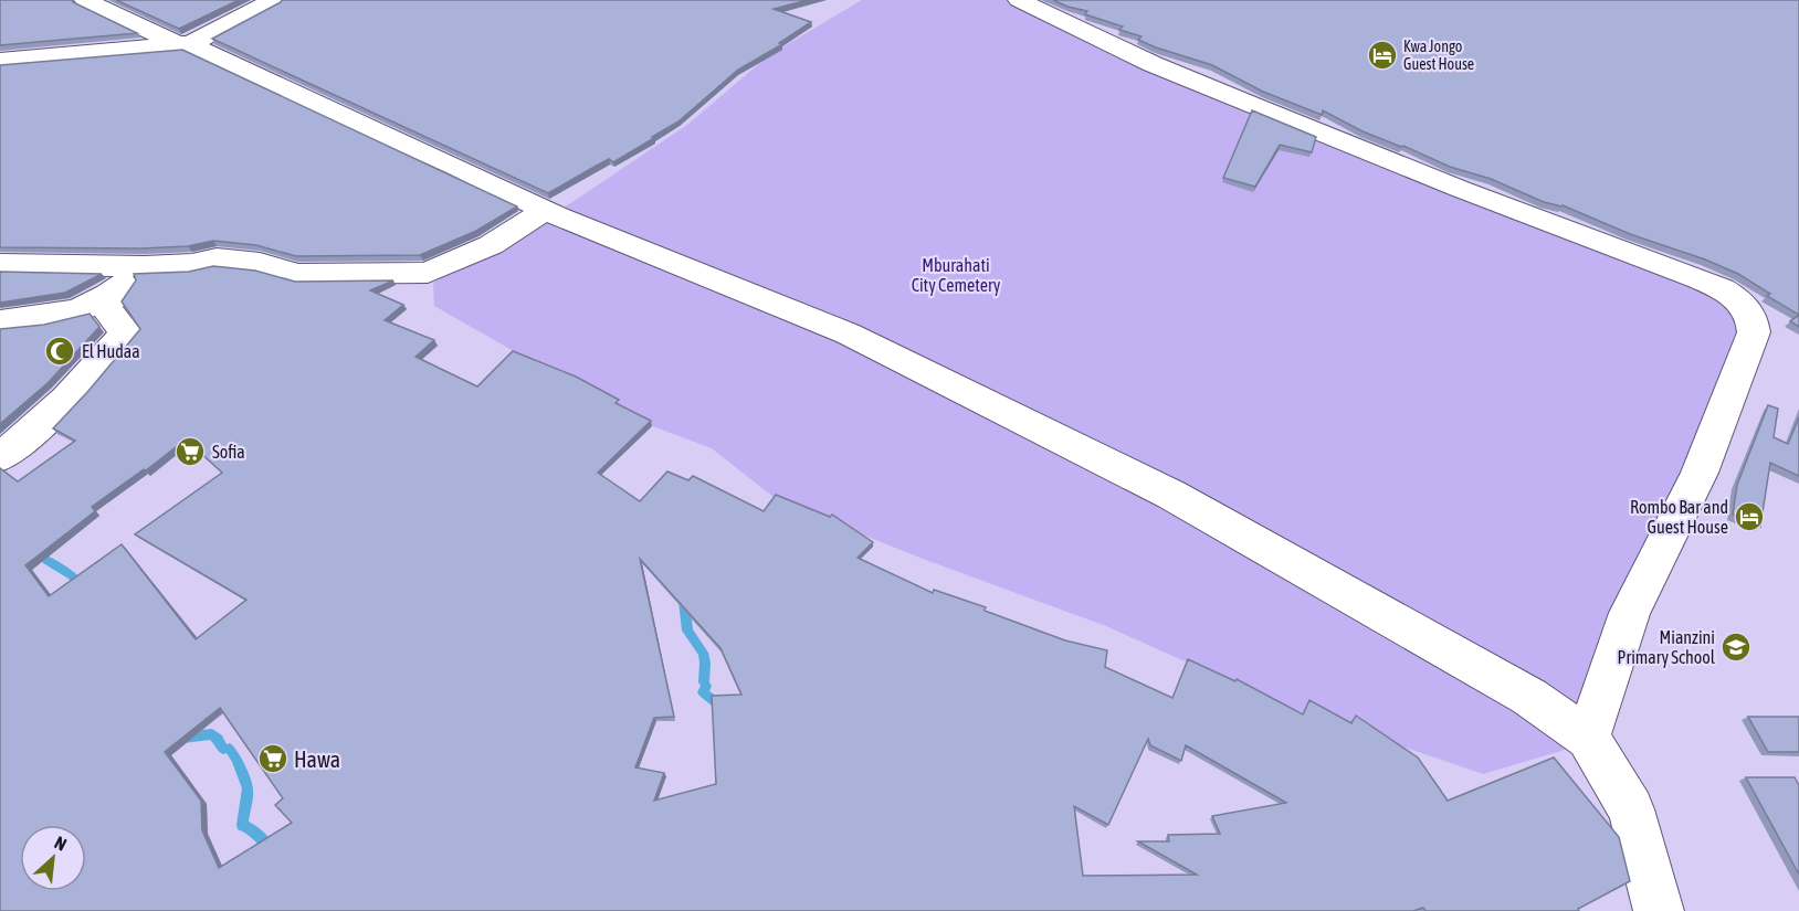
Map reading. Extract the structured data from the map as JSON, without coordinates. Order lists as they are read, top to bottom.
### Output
{
  "parks": ["Mburahati City Cemetery"],
  "places": {
    "hotel": ["Kwa Jongo Guest House", "Rombo Bar and Guest House"],
    "mosque": ["El Hudaa"],
    "supermarket": ["Sofia", "Hawa"],
    "school or university": ["Mianzini Primary School"]
  },
  "north": "top right"
}
